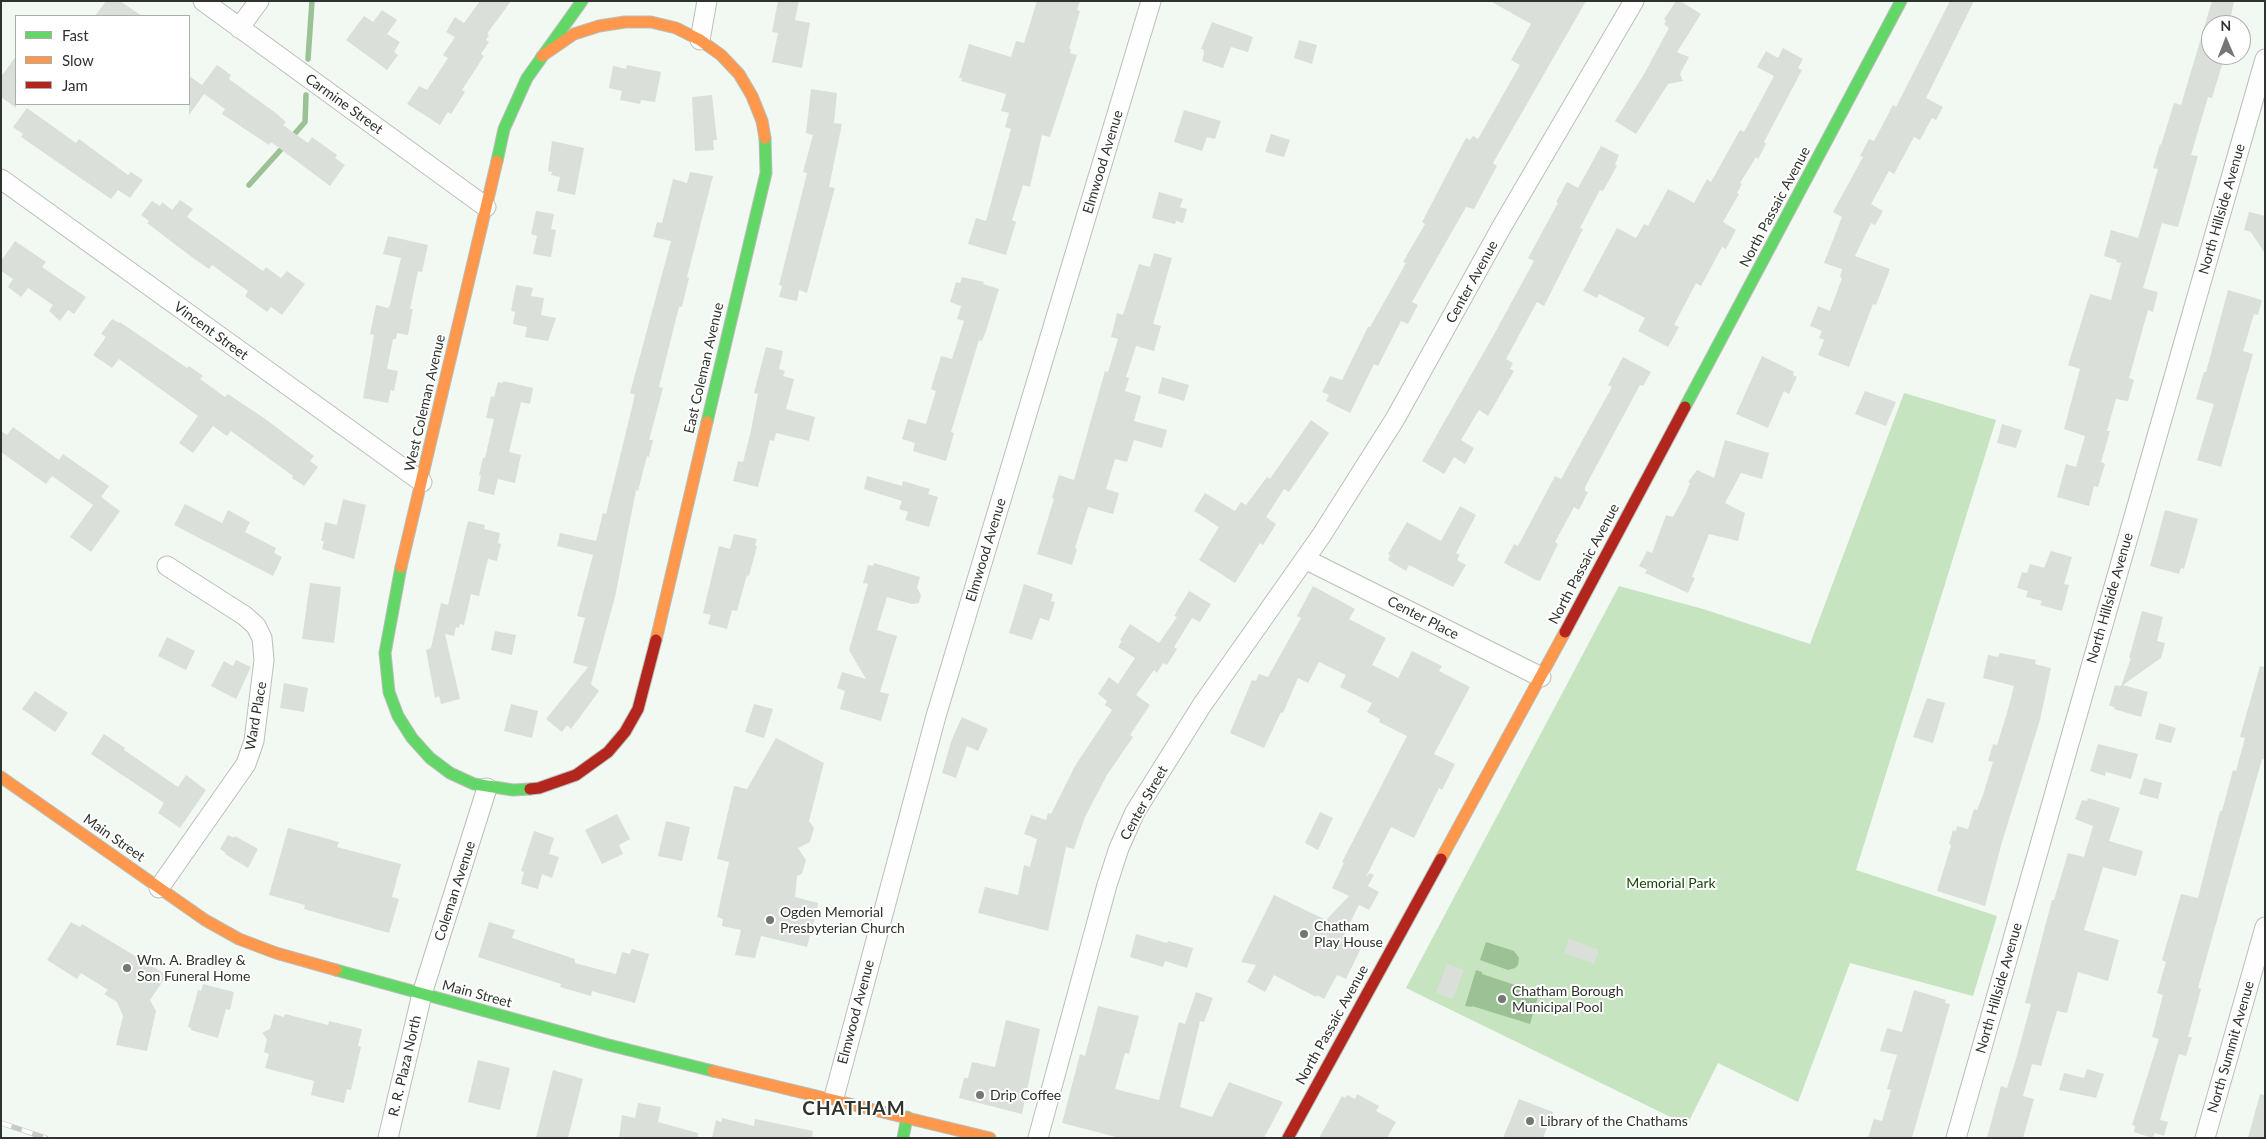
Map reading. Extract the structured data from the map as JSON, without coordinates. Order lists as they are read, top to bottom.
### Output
{
  "streets": {
    "main road": [
      "North Passaic Avenue",
      "East Coleman Avenue",
      "West Coleman Avenue",
      "Main Street"
    ],
    "street": [
      "Carmine Street",
      "Elmwood Avenue",
      "North Hillside Avenue",
      "Center Avenue",
      "Vincent Street",
      "Center Place",
      "Ward Place",
      "Center Street",
      "Coleman Avenue",
      "North Summit Avenue",
      "R. R. Plaza North"
    ]
  },
  "crossings": [
    ["Carmine Street", "West Coleman Avenue"],
    ["Elmwood Avenue", "Main Street"],
    ["North Passaic Avenue", "Center Place"],
    ["Center Avenue", "Center Place"],
    ["Center Avenue", "Center Street"],
    ["Vincent Street", "West Coleman Avenue"],
    ["East Coleman Avenue", "West Coleman Avenue"],
    ["East Coleman Avenue", "Coleman Avenue"],
    ["West Coleman Avenue", "Coleman Avenue"],
    ["Center Place", "Center Street"],
    ["Ward Place", "Main Street"],
    ["Main Street", "Coleman Avenue"],
    ["Main Street", "R. R. Plaza North"],
    ["Coleman Avenue", "R. R. Plaza North"]
  ],
  "districts": ["CHATHAM"],
  "parks": ["Memorial Park"],
  "places": [
    "Ogden Memorial Presbyterian Church",
    "Chatham Play House",
    "Wm. A. Bradley & Son Funeral Home",
    "Chatham Borough Municipal Pool",
    "Drip Coffee",
    "Library of the Chathams"
  ],
  "legend": ["Fast", "Slow", "Jam"],
  "north": "top"
}
